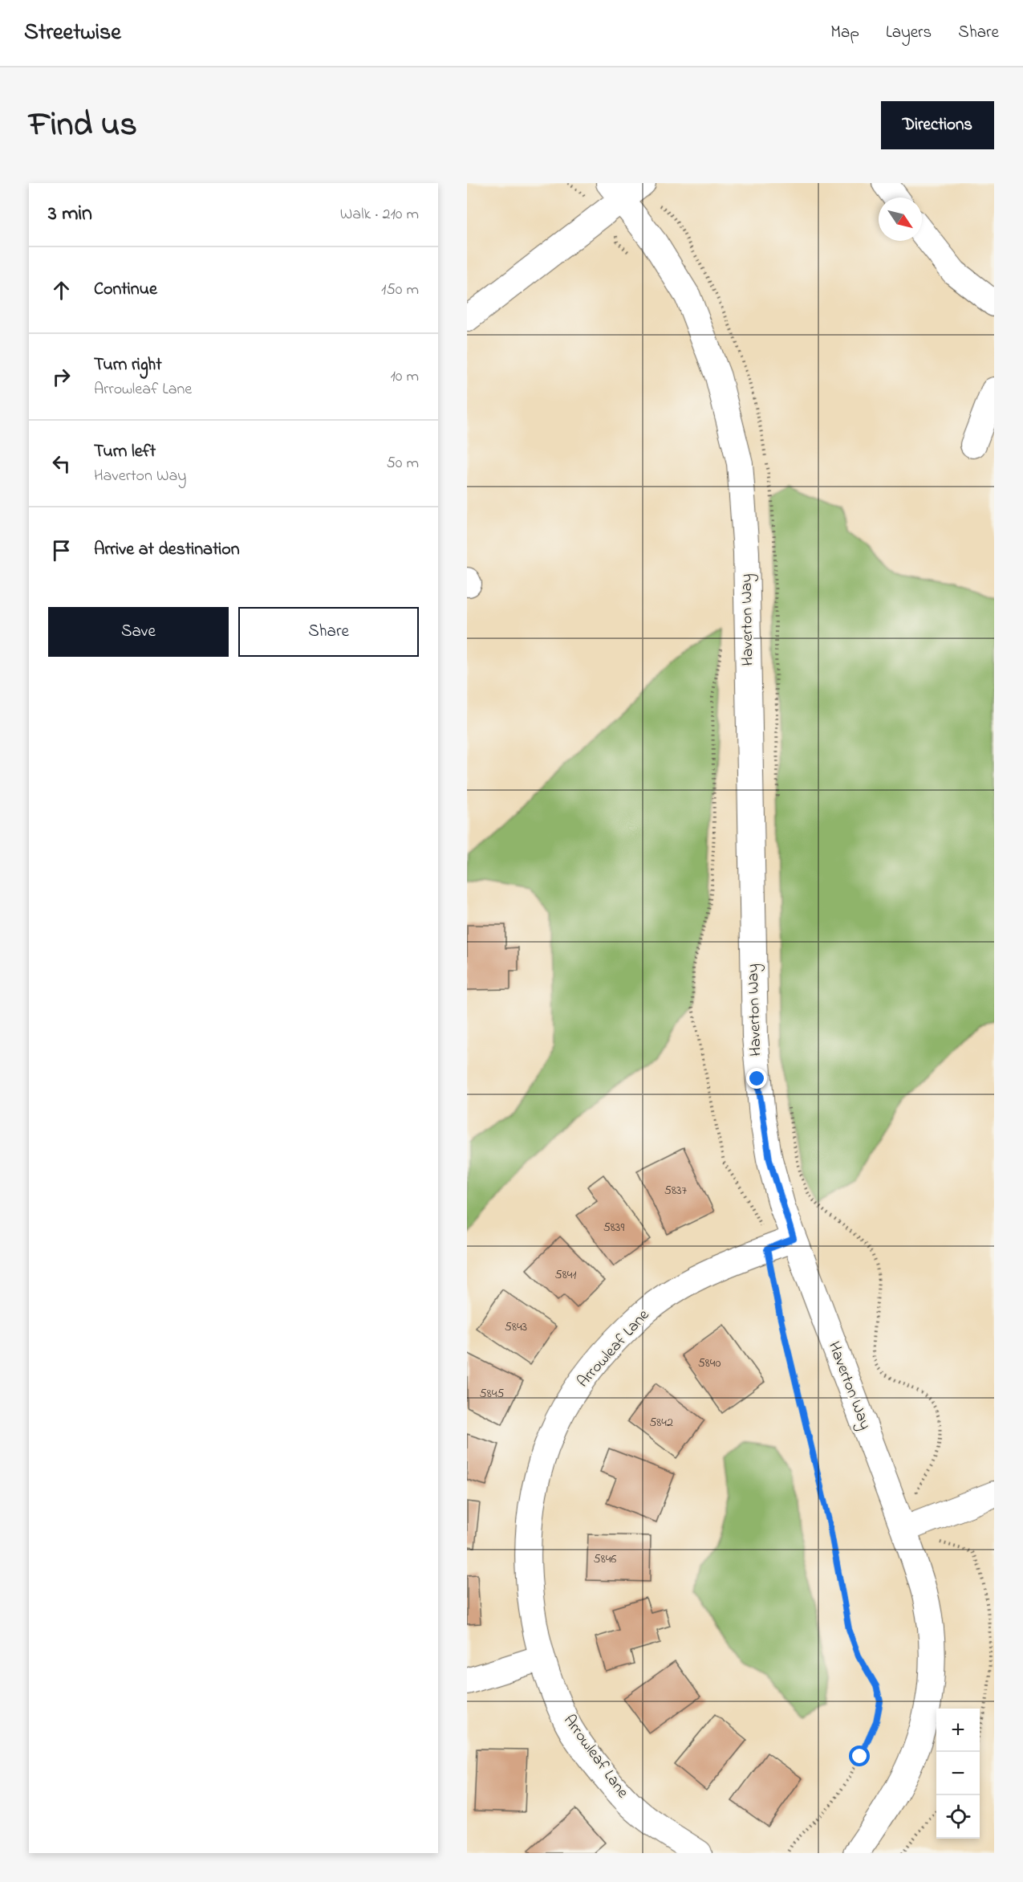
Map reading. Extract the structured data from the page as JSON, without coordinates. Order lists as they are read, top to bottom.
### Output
{
  "streets": {
    "street": ["Haverton Way", "Arrowleaf Lane"]
  },
  "crossings": [
    ["Haverton Way", "Arrowleaf Lane"]
  ],
  "house_numbers": [
    "5837",
    "5839",
    "5841",
    "5843",
    "5840",
    "5845",
    "5842",
    "5846"
  ],
  "north": "bottom right",
  "page": {
    "header": "Streetwise",
    "nav": ["Map", "Layers", "Share"],
    "title": "Find us",
    "buttons": [
      "Directions",
      ["Save", "Share"]
    ],
    "heading": ["3 min", "Walk · 210 m"],
    "list": [
      ["Continue", "150 m"],
      ["Turn right", "Arrowleaf Lane", "10 m"],
      ["Turn left", "Haverton Way", "50 m"],
      "Arrive at destination"
    ],
    "map_buttons": ["+", "−"]
  }
}
